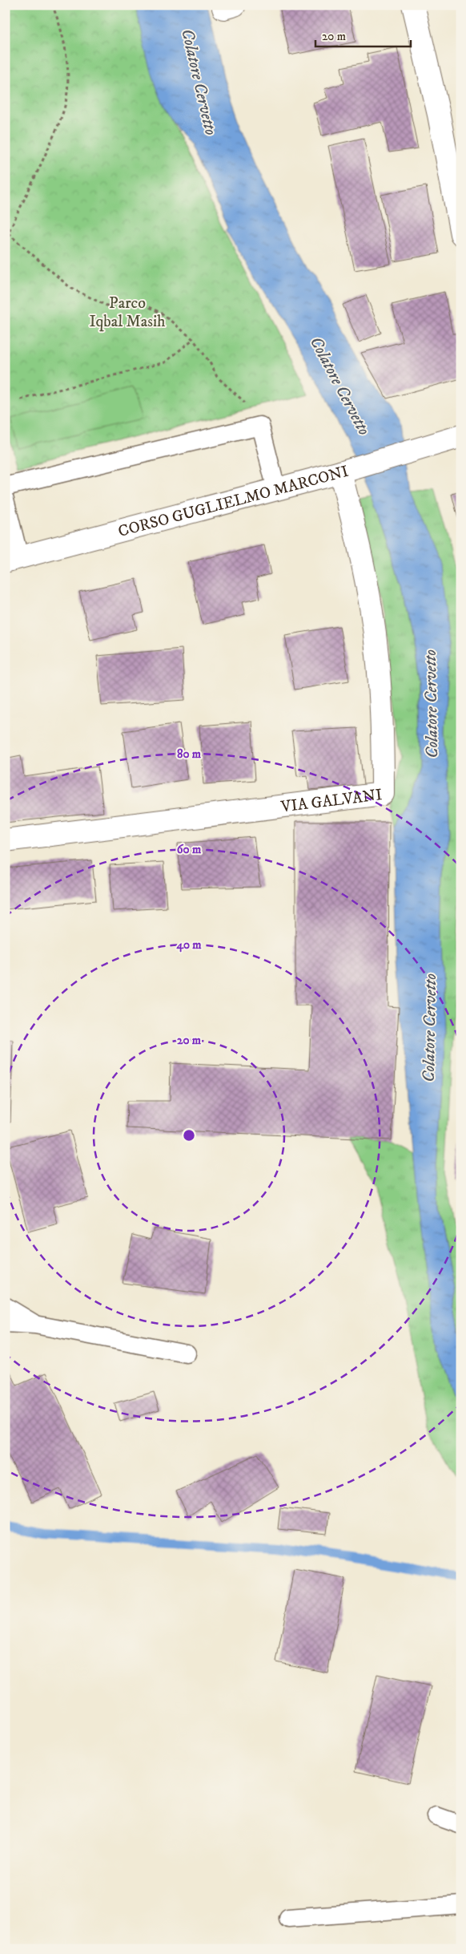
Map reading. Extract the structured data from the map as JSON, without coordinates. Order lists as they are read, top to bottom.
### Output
{
  "streets": {
    "street": ["CORSO GUGLIELMO MARCONI", "VIA GALVANI"]
  },
  "crossings": [
    ["CORSO GUGLIELMO MARCONI", "VIA GALVANI"]
  ],
  "water": ["Colatore Cervetto"],
  "parks": ["Parco Iqbal Masih"],
  "scale_bar": "20 m",
  "rings": [
    "80 m",
    "60 m",
    "40 m",
    "20 m"
  ]
}
